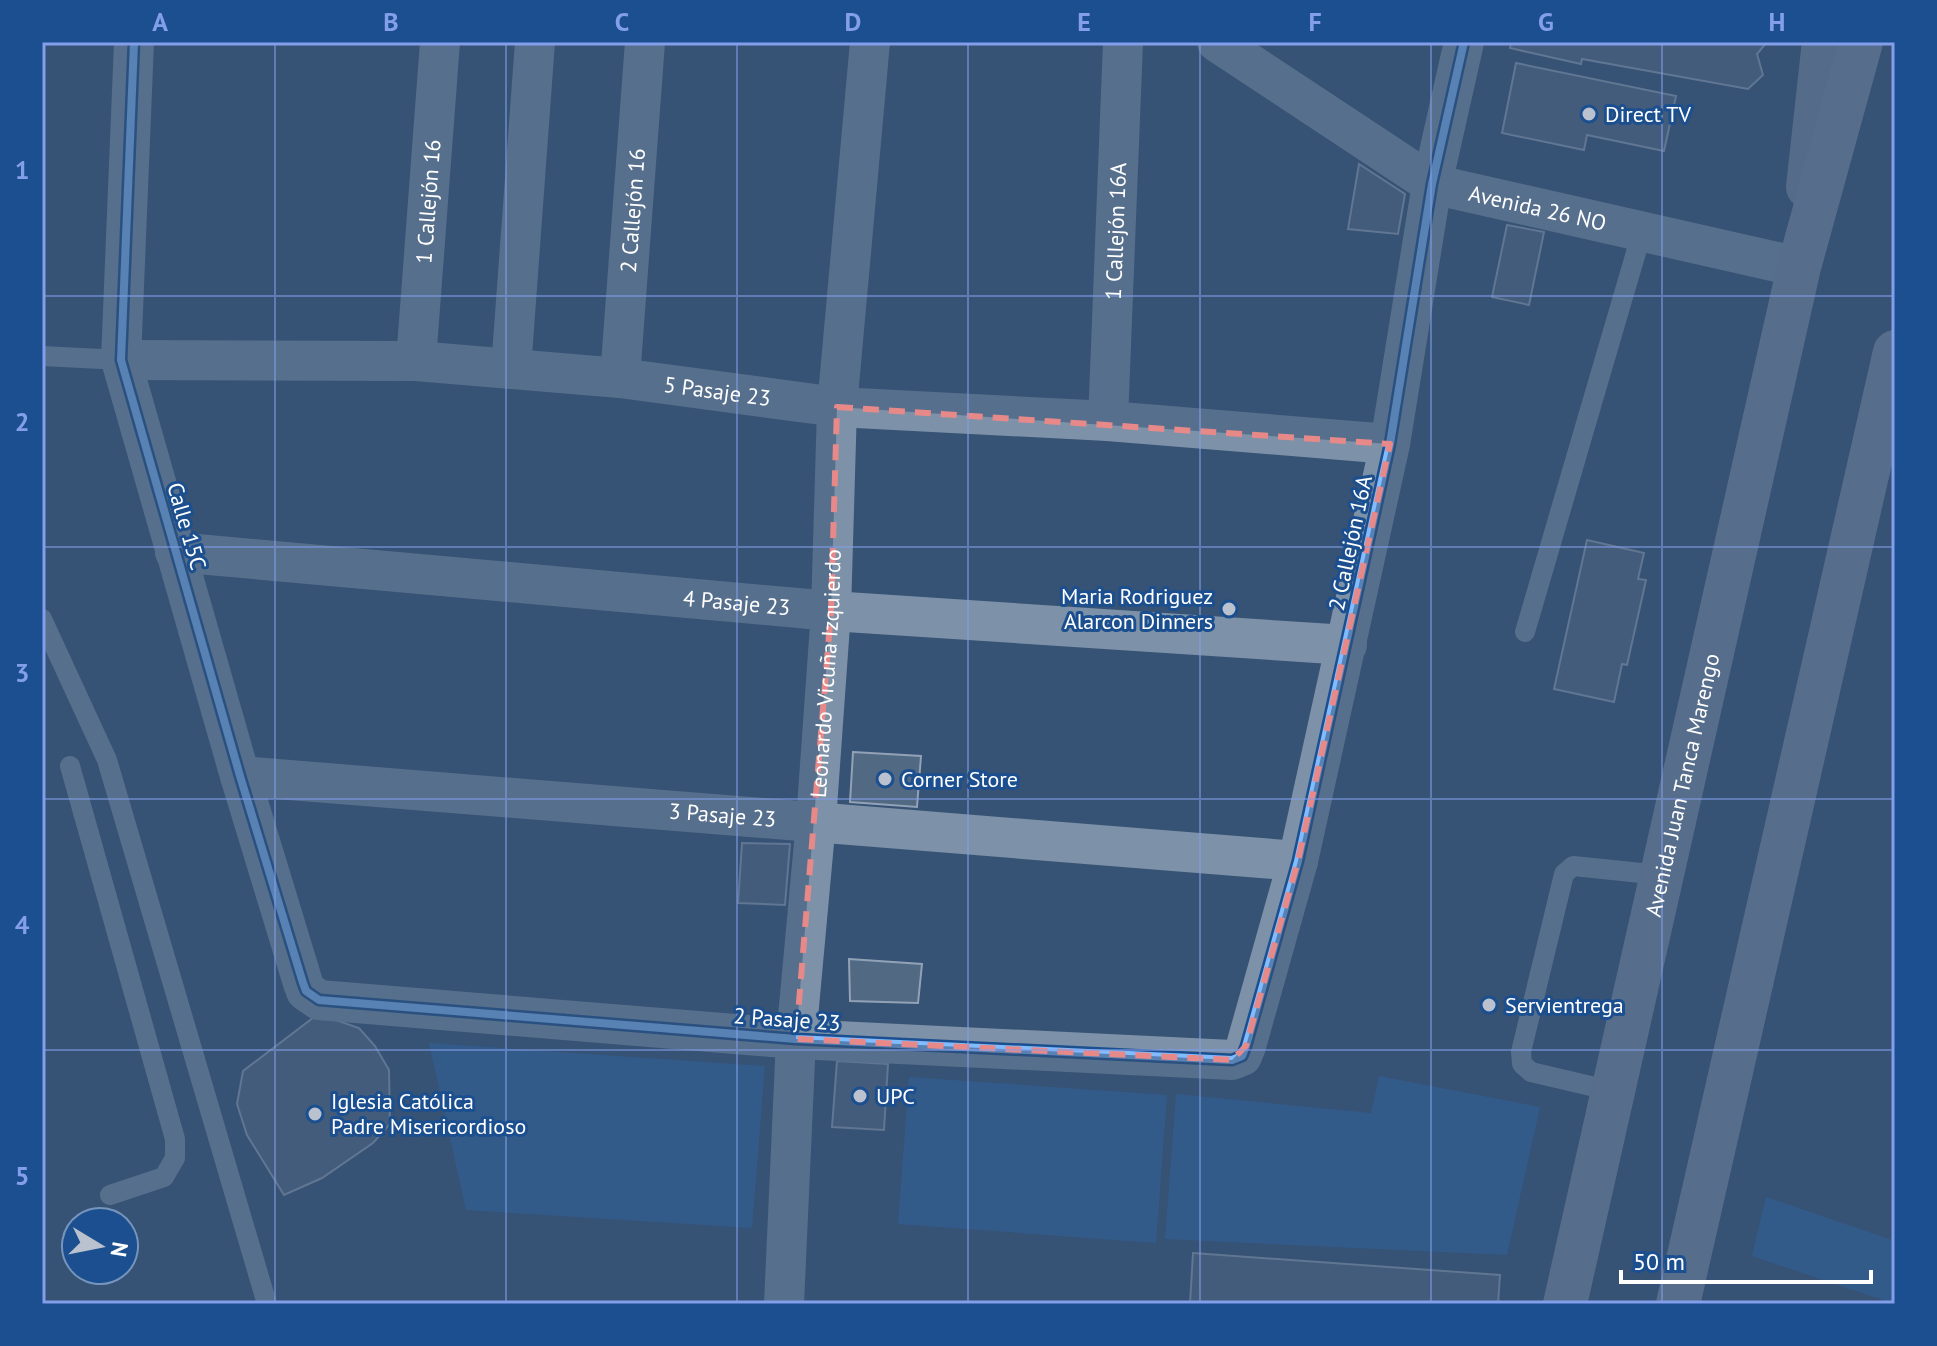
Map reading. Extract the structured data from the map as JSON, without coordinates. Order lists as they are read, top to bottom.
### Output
{
  "streets": {
    "main road": ["Avenida Juan Tanca Marengo"],
    "street": [
      "1 Callejón 16",
      "Avenida 26 NO",
      "2 Callejón 16",
      "1 Callejón 16A",
      "5 Pasaje 23",
      "Calle 15C",
      "2 Callejón 16A",
      "4 Pasaje 23",
      "Leonardo Vicuña Izquierdo",
      "3 Pasaje 23",
      "2 Pasaje 23"
    ]
  },
  "crossings": [
    ["1 Callejón 16", "5 Pasaje 23"],
    ["Avenida 26 NO", "2 Callejón 16A"],
    ["Avenida 26 NO", "Avenida Juan Tanca Marengo"],
    ["2 Callejón 16", "5 Pasaje 23"],
    ["1 Callejón 16A", "5 Pasaje 23"],
    ["5 Pasaje 23", "Calle 15C"],
    ["5 Pasaje 23", "2 Callejón 16A"],
    ["5 Pasaje 23", "Leonardo Vicuña Izquierdo"],
    ["Calle 15C", "4 Pasaje 23"],
    ["Calle 15C", "3 Pasaje 23"],
    ["Calle 15C", "2 Pasaje 23"],
    ["2 Callejón 16A", "4 Pasaje 23"],
    ["2 Callejón 16A", "3 Pasaje 23"],
    ["2 Callejón 16A", "2 Pasaje 23"],
    ["4 Pasaje 23", "Leonardo Vicuña Izquierdo"],
    ["Leonardo Vicuña Izquierdo", "3 Pasaje 23"],
    ["Leonardo Vicuña Izquierdo", "2 Pasaje 23"]
  ],
  "places": [
    "Direct TV",
    "Maria Rodriguez Alarcon Dinners",
    "Corner Store",
    "Servientrega",
    "UPC",
    "Iglesia Católica Padre Misericordioso"
  ],
  "scale_bar": "50 m",
  "north": "right",
  "grid": {
    "columns": [
      "A",
      "B",
      "C",
      "D",
      "E",
      "F",
      "G",
      "H"
    ],
    "rows": [
      "1",
      "2",
      "3",
      "4",
      "5"
    ]
  }
}
